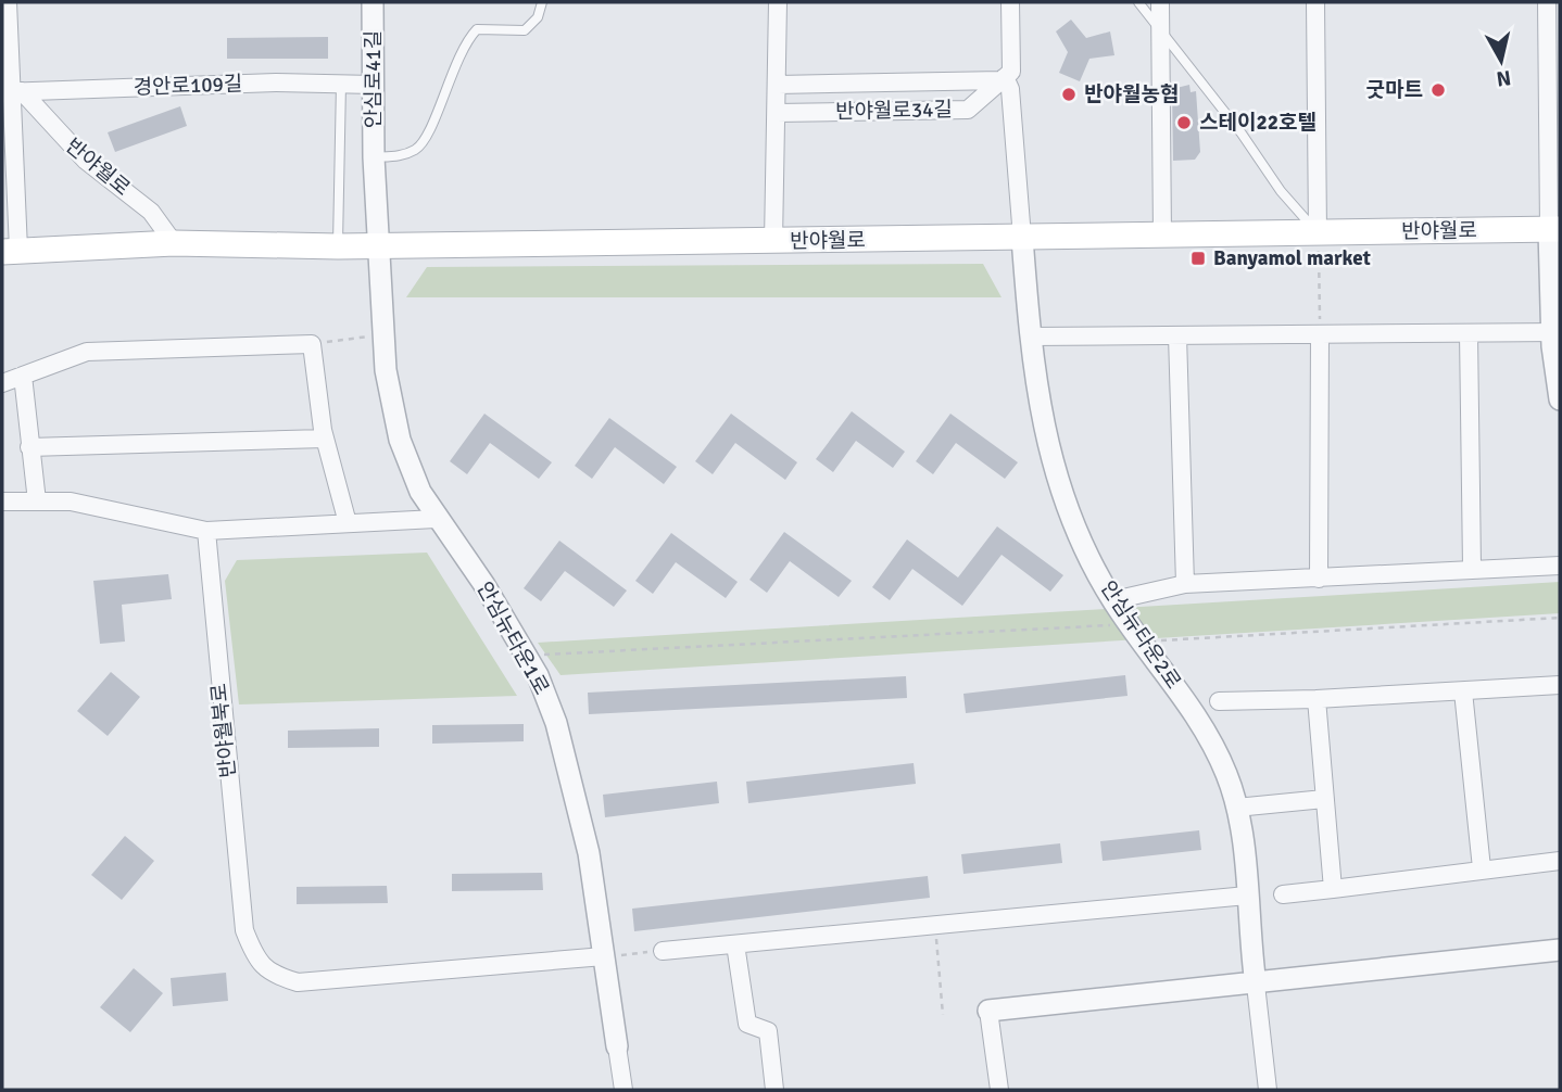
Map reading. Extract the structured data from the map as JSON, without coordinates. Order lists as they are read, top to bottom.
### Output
{
  "streets": {
    "main road": ["반야월로"],
    "street": [
      "안심로41길",
      "경안로109길",
      "반야월로34길",
      "안심뉴타운2로",
      "안심뉴타운1로",
      "반야월북로"
    ]
  },
  "crossings": [
    ["안심로41길", "경안로109길"],
    ["안심로41길", "반야월로"],
    ["안심로41길", "안심뉴타운1로"],
    ["경안로109길", "반야월로"],
    ["반야월로", "안심뉴타운2로"],
    ["반야월로", "안심뉴타운1로"],
    ["안심뉴타운1로", "반야월북로"]
  ],
  "places": {
    "other": ["굿마트", "반야월농협", "스테이22호텔"],
    "transit": ["Banyamol market"]
  },
  "north": "bottom"
}
